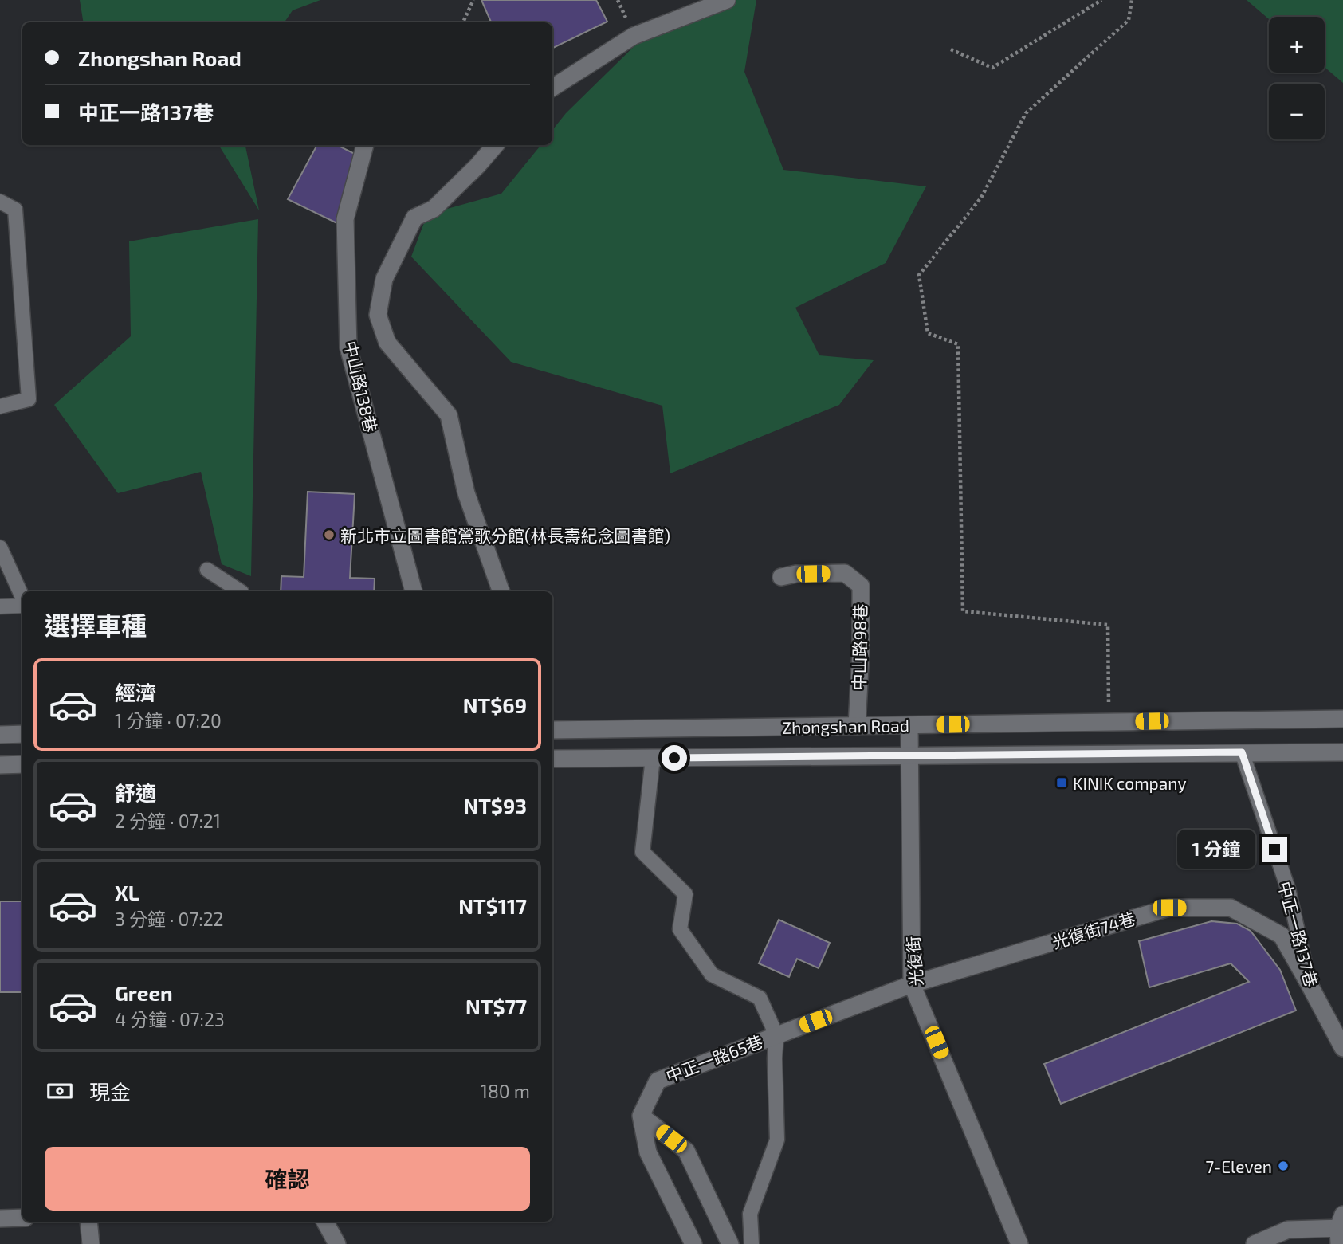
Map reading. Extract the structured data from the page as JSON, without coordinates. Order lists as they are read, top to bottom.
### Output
{
  "streets": {
    "street": [
      "中山路138巷",
      "中山路98巷",
      "Zhongshan Road",
      "光復街74巷",
      "中正一路137巷",
      "光復街",
      "中正一路65巷"
    ]
  },
  "crossings": [
    ["中山路98巷", "Zhongshan Road"],
    ["Zhongshan Road", "中正一路137巷"],
    ["Zhongshan Road", "光復街"],
    ["Zhongshan Road", "中正一路65巷"],
    ["光復街74巷", "中正一路137巷"],
    ["光復街74巷", "光復街"],
    ["光復街74巷", "中正一路65巷"],
    ["光復街", "中正一路65巷"]
  ],
  "places": {
    "other": ["新北市立圖書館鶯歌分館(林長壽紀念圖書館)", "7-Eleven"],
    "transit": ["KINIK company"]
  },
  "page": {
    "map_buttons": ["+", "−"],
    "banner": ["Zhongshan Road", "中正一路137巷"],
    "heading": "選擇車種",
    "list": [
      {
        "name": "經濟",
        "note": "1 分鐘 · 07:20",
        "value": "NT$69"
      },
      {
        "name": "舒適",
        "note": "2 分鐘 · 07:21",
        "value": "NT$93"
      },
      {
        "name": "XL",
        "note": "3 分鐘 · 07:22",
        "value": "NT$117"
      },
      {
        "name": "Green",
        "note": "4 分鐘 · 07:23",
        "value": "NT$77"
      }
    ],
    "bubble": "1 分鐘",
    "pay": ["現金", "180 m"],
    "buttons": "確認"
  }
}
